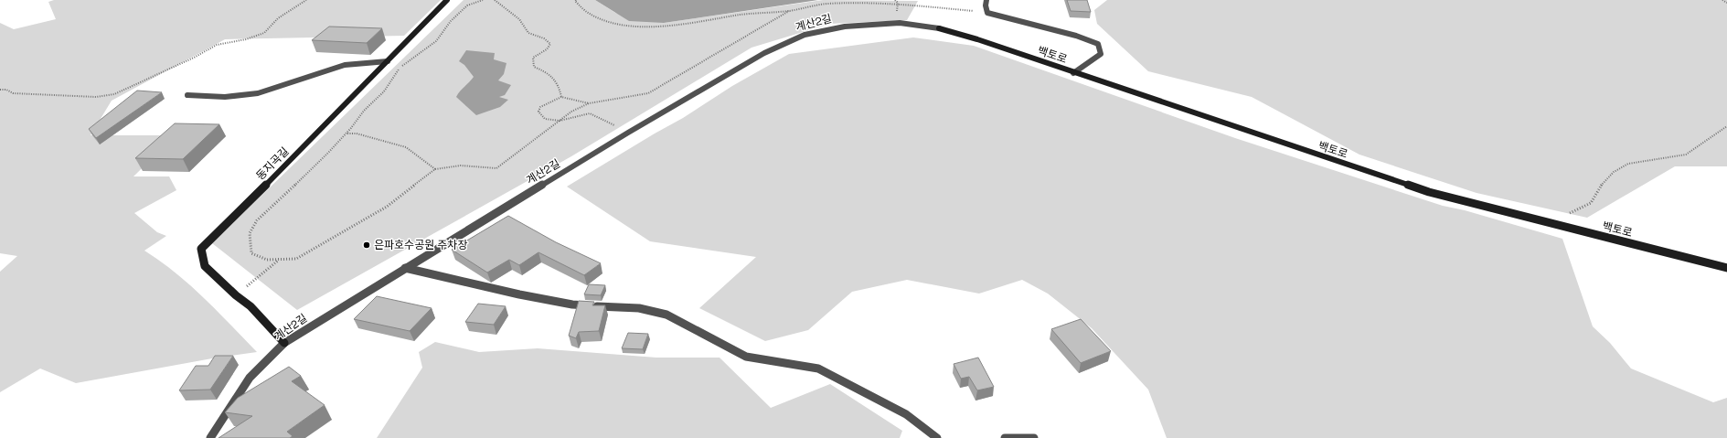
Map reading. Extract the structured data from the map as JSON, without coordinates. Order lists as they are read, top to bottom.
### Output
{
  "streets": {
    "street": ["계산2길", "백토로", "동지곡길"]
  },
  "crossings": [
    ["계산2길", "백토로"],
    ["계산2길", "동지곡길"]
  ],
  "places": ["은파호수공원 주차장"]
}
